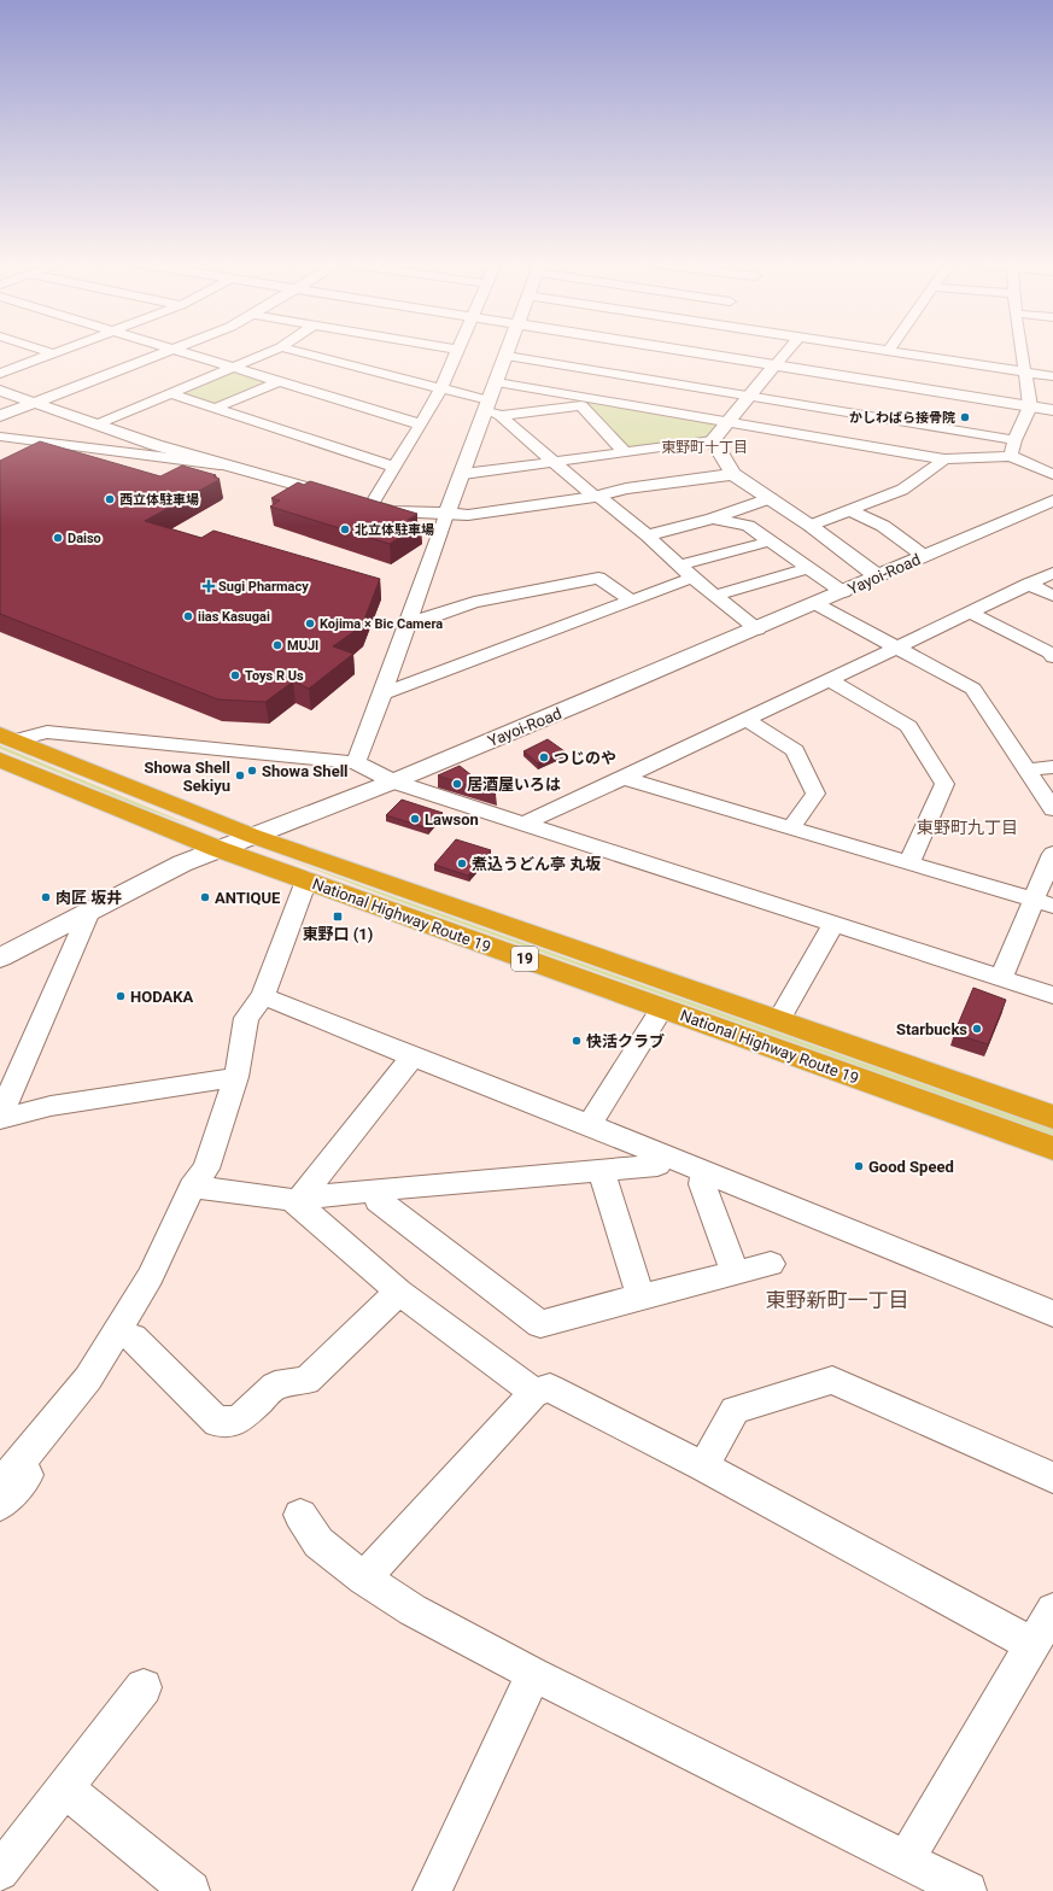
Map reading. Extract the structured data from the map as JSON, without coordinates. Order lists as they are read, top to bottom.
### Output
{
  "streets": {
    "highway": ["National Highway Route 19", "19"],
    "street": ["Yayoi-Road"]
  },
  "crossings": [
    ["Yayoi-Road", "National Highway Route 19"]
  ],
  "districts": ["東野町十丁目", "東野町九丁目", "東野新町一丁目"],
  "places": {
    "other": [
      "かしわばら接骨院",
      "西立体駐車場",
      "北立体駐車場",
      "Daiso",
      "iias Kasugai",
      "Kojima × Bic Camera",
      "MUJI",
      "Toys R Us",
      "つじのや",
      "Showa Shell",
      "Showa Shell Sekiyu",
      "居酒屋いろは",
      "Lawson",
      "煮込うどん亭 丸坂",
      "肉匠 坂井",
      "ANTIQUE",
      "HODAKA",
      "Starbucks",
      "快活クラブ",
      "Good Speed"
    ],
    "health": ["Sugi Pharmacy"],
    "transit": ["東野口 (1)"]
  }
}
